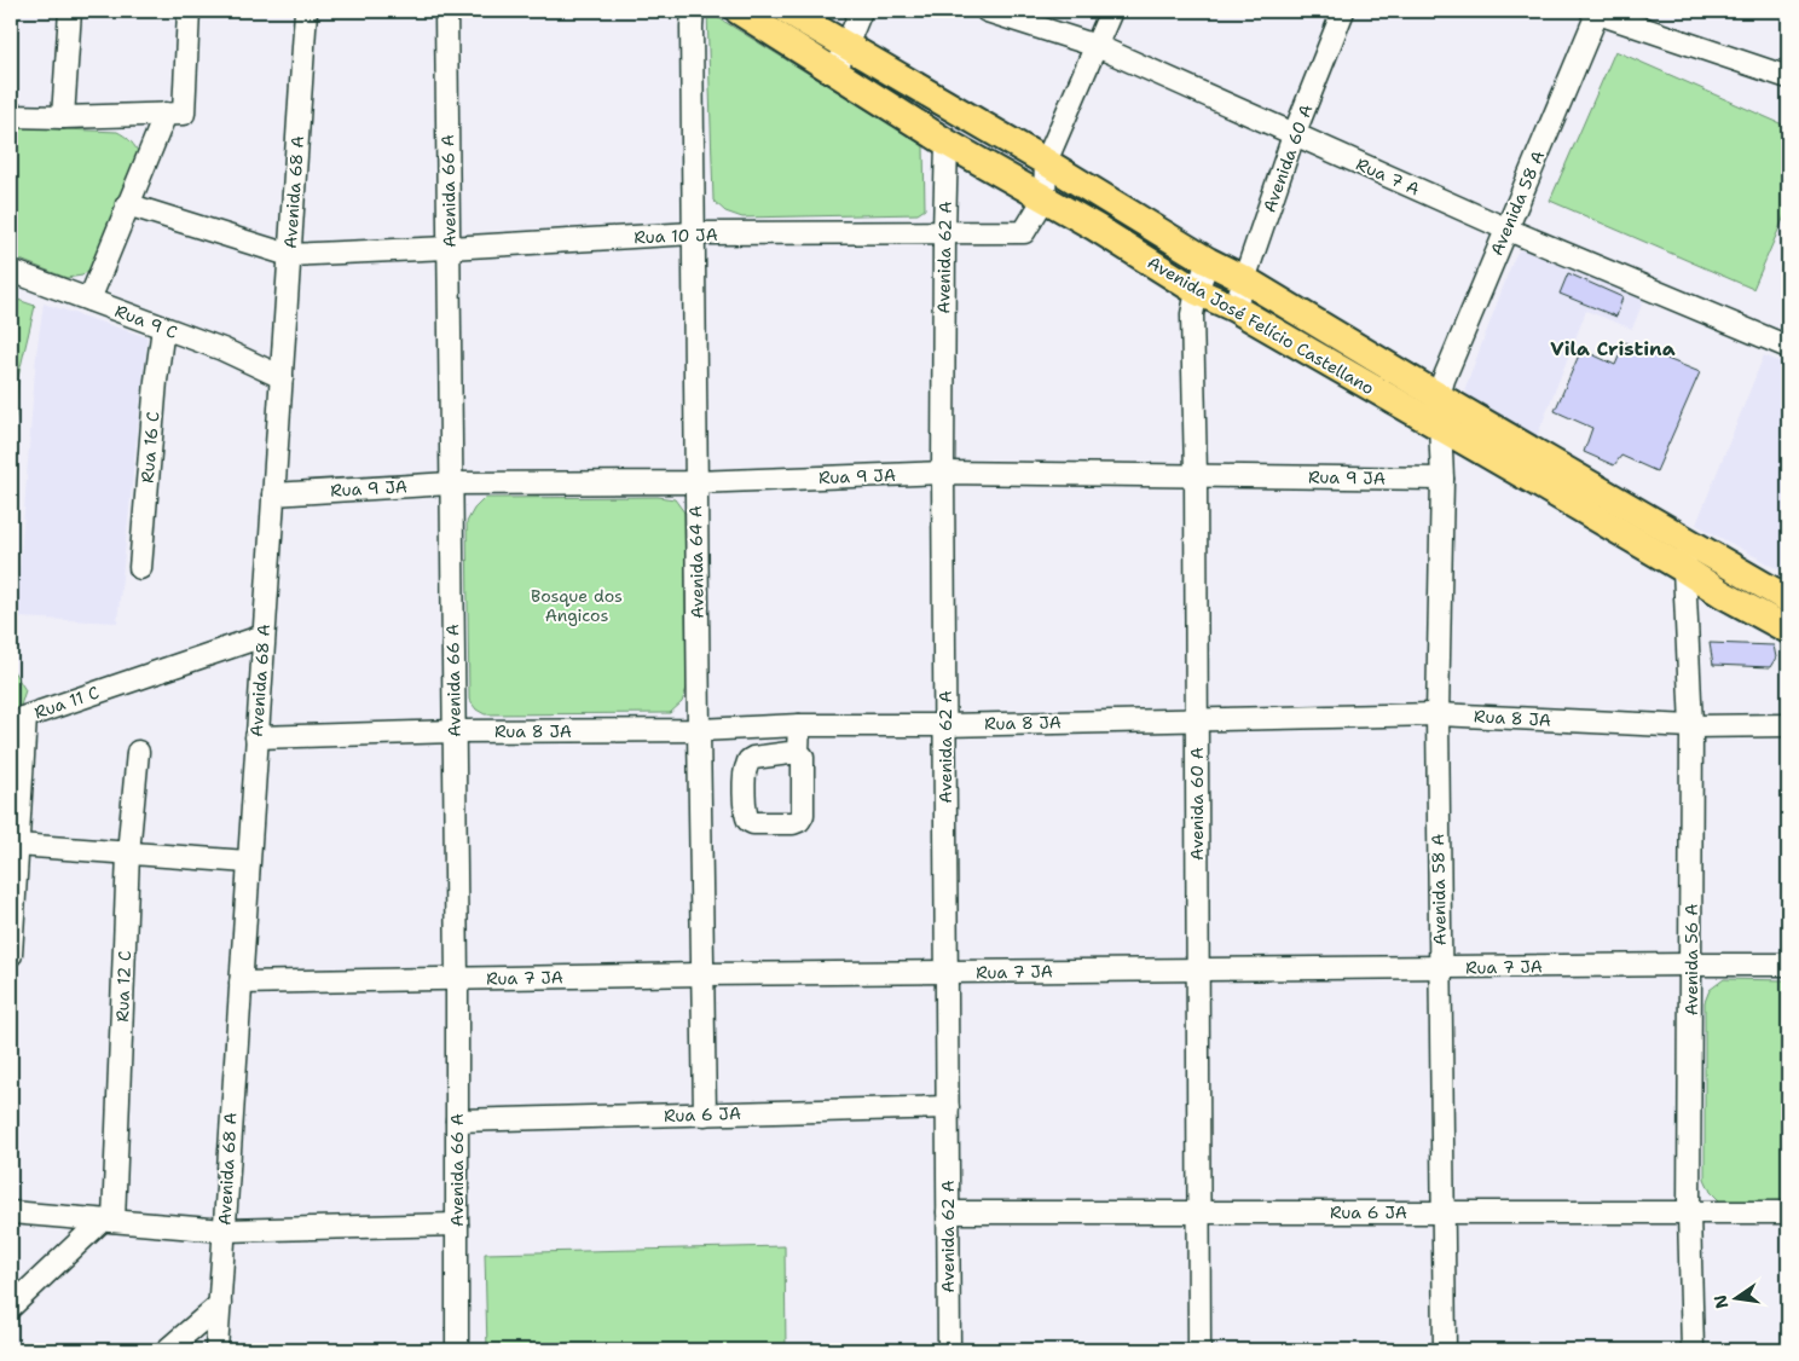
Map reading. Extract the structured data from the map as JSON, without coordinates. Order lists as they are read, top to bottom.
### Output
{
  "streets": {
    "main road": ["Avenida José Felício Castellano"],
    "street": [
      "Avenida 60 A",
      "Rua 7 A",
      "Avenida 66 A",
      "Avenida 68 A",
      "Avenida 58 A",
      "Rua 10 JA",
      "Avenida 62 A",
      "Rua 9 C",
      "Rua 16 C",
      "Rua 9 JA",
      "Avenida 64 A",
      "Rua 11 C",
      "Rua 8 JA",
      "Avenida 56 A",
      "Rua 7 JA",
      "Rua 12 C",
      "Rua 6 JA"
    ]
  },
  "crossings": [
    ["Avenida 60 A", "Rua 7 A"],
    ["Avenida 60 A", "Avenida José Felício Castellano"],
    ["Avenida 60 A", "Rua 9 JA"],
    ["Avenida 60 A", "Rua 8 JA"],
    ["Avenida 60 A", "Rua 7 JA"],
    ["Avenida 60 A", "Rua 6 JA"],
    ["Rua 7 A", "Avenida 58 A"],
    ["Avenida 66 A", "Rua 10 JA"],
    ["Avenida 66 A", "Rua 9 JA"],
    ["Avenida 66 A", "Rua 8 JA"],
    ["Avenida 66 A", "Rua 7 JA"],
    ["Avenida 66 A", "Rua 6 JA"],
    ["Avenida 68 A", "Rua 10 JA"],
    ["Avenida 68 A", "Rua 9 C"],
    ["Avenida 68 A", "Rua 9 JA"],
    ["Avenida 68 A", "Rua 11 C"],
    ["Avenida 68 A", "Rua 8 JA"],
    ["Avenida 68 A", "Rua 7 JA"],
    ["Avenida 58 A", "Avenida José Felício Castellano"],
    ["Avenida 58 A", "Rua 9 JA"],
    ["Avenida 58 A", "Rua 8 JA"],
    ["Avenida 58 A", "Rua 7 JA"],
    ["Avenida 58 A", "Rua 6 JA"],
    ["Rua 10 JA", "Avenida 62 A"],
    ["Rua 10 JA", "Avenida José Felício Castellano"],
    ["Rua 10 JA", "Avenida 64 A"],
    ["Avenida 62 A", "Avenida José Felício Castellano"],
    ["Avenida 62 A", "Rua 9 JA"],
    ["Avenida 62 A", "Rua 8 JA"],
    ["Avenida 62 A", "Rua 7 JA"],
    ["Avenida 62 A", "Rua 6 JA"],
    ["Rua 9 C", "Rua 16 C"],
    ["Avenida José Felício Castellano", "Avenida 56 A"],
    ["Rua 9 JA", "Avenida 64 A"],
    ["Avenida 64 A", "Rua 8 JA"],
    ["Avenida 64 A", "Rua 7 JA"],
    ["Avenida 64 A", "Rua 6 JA"],
    ["Rua 8 JA", "Avenida 56 A"],
    ["Avenida 56 A", "Rua 7 JA"],
    ["Avenida 56 A", "Rua 6 JA"]
  ],
  "districts": ["Vila Cristina"],
  "parks": ["Bosque dos Angicos"],
  "north": "left"
}
